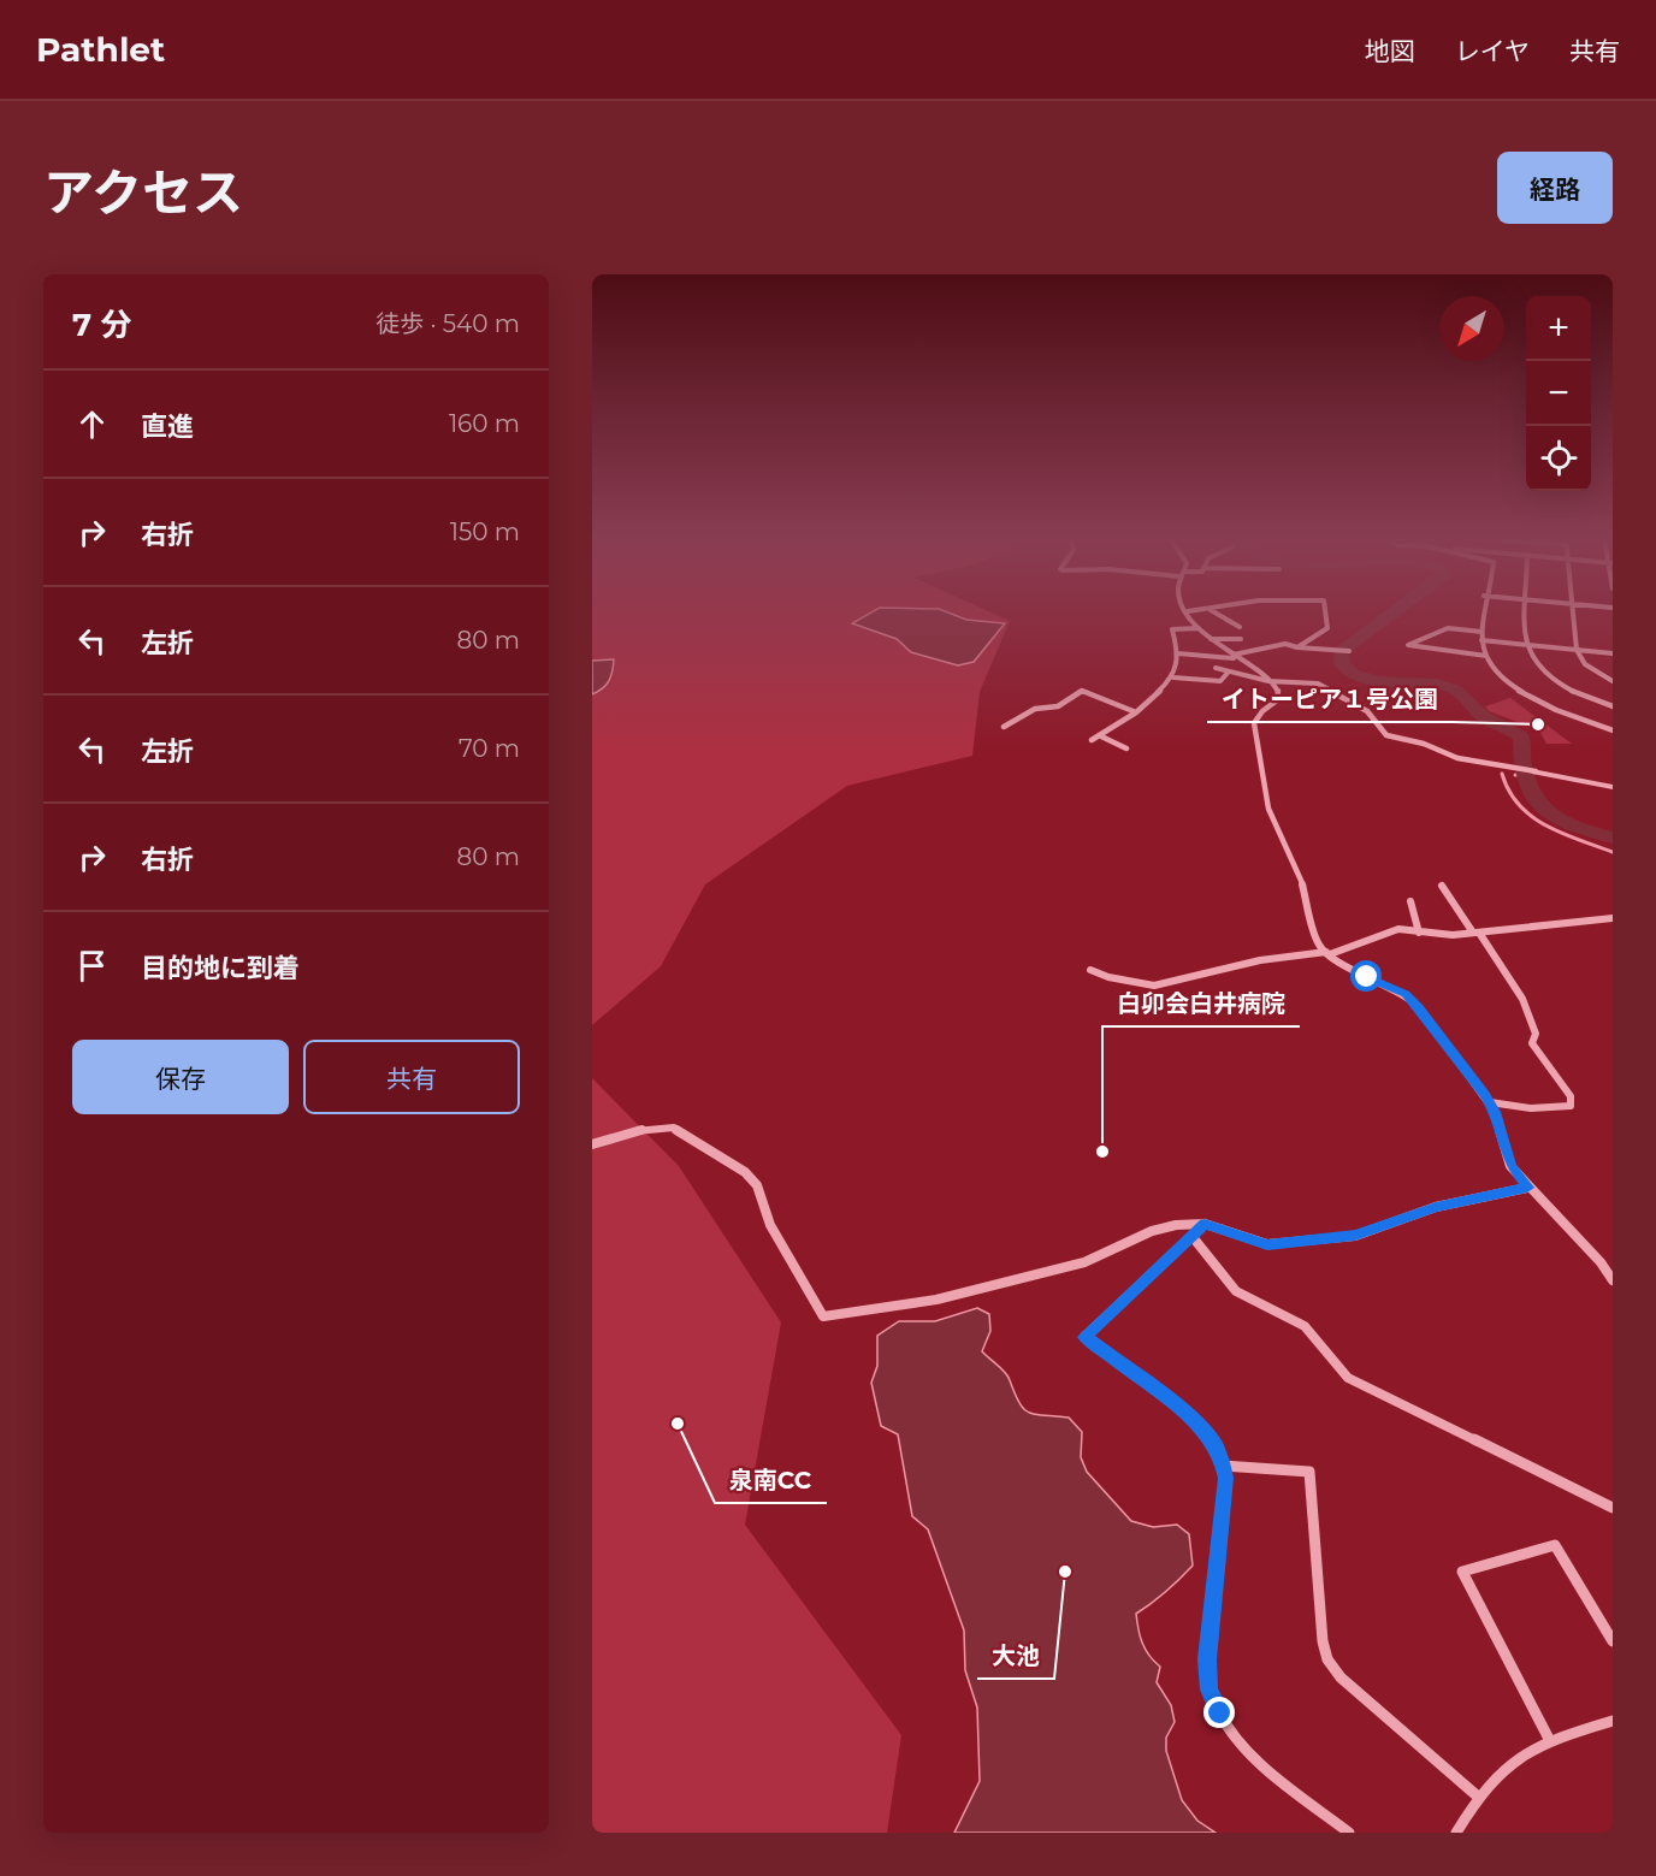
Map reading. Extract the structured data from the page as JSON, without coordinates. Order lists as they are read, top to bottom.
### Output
{
  "places": [
    "イトーピア１号公園",
    "白卯会白井病院",
    "泉南CC",
    "大池"
  ],
  "north": "bottom left",
  "page": {
    "header": "Pathlet",
    "nav": ["地図", "レイヤ", "共有"],
    "title": "アクセス",
    "buttons": [
      "経路",
      ["保存", "共有"]
    ],
    "heading": ["7 分", "徒歩 · 540 m"],
    "map_buttons": ["+", "−"],
    "list": [
      ["直進", "160 m"],
      ["右折", "150 m"],
      ["左折", "80 m"],
      ["左折", "70 m"],
      ["右折", "80 m"],
      "目的地に到着"
    ]
  }
}
